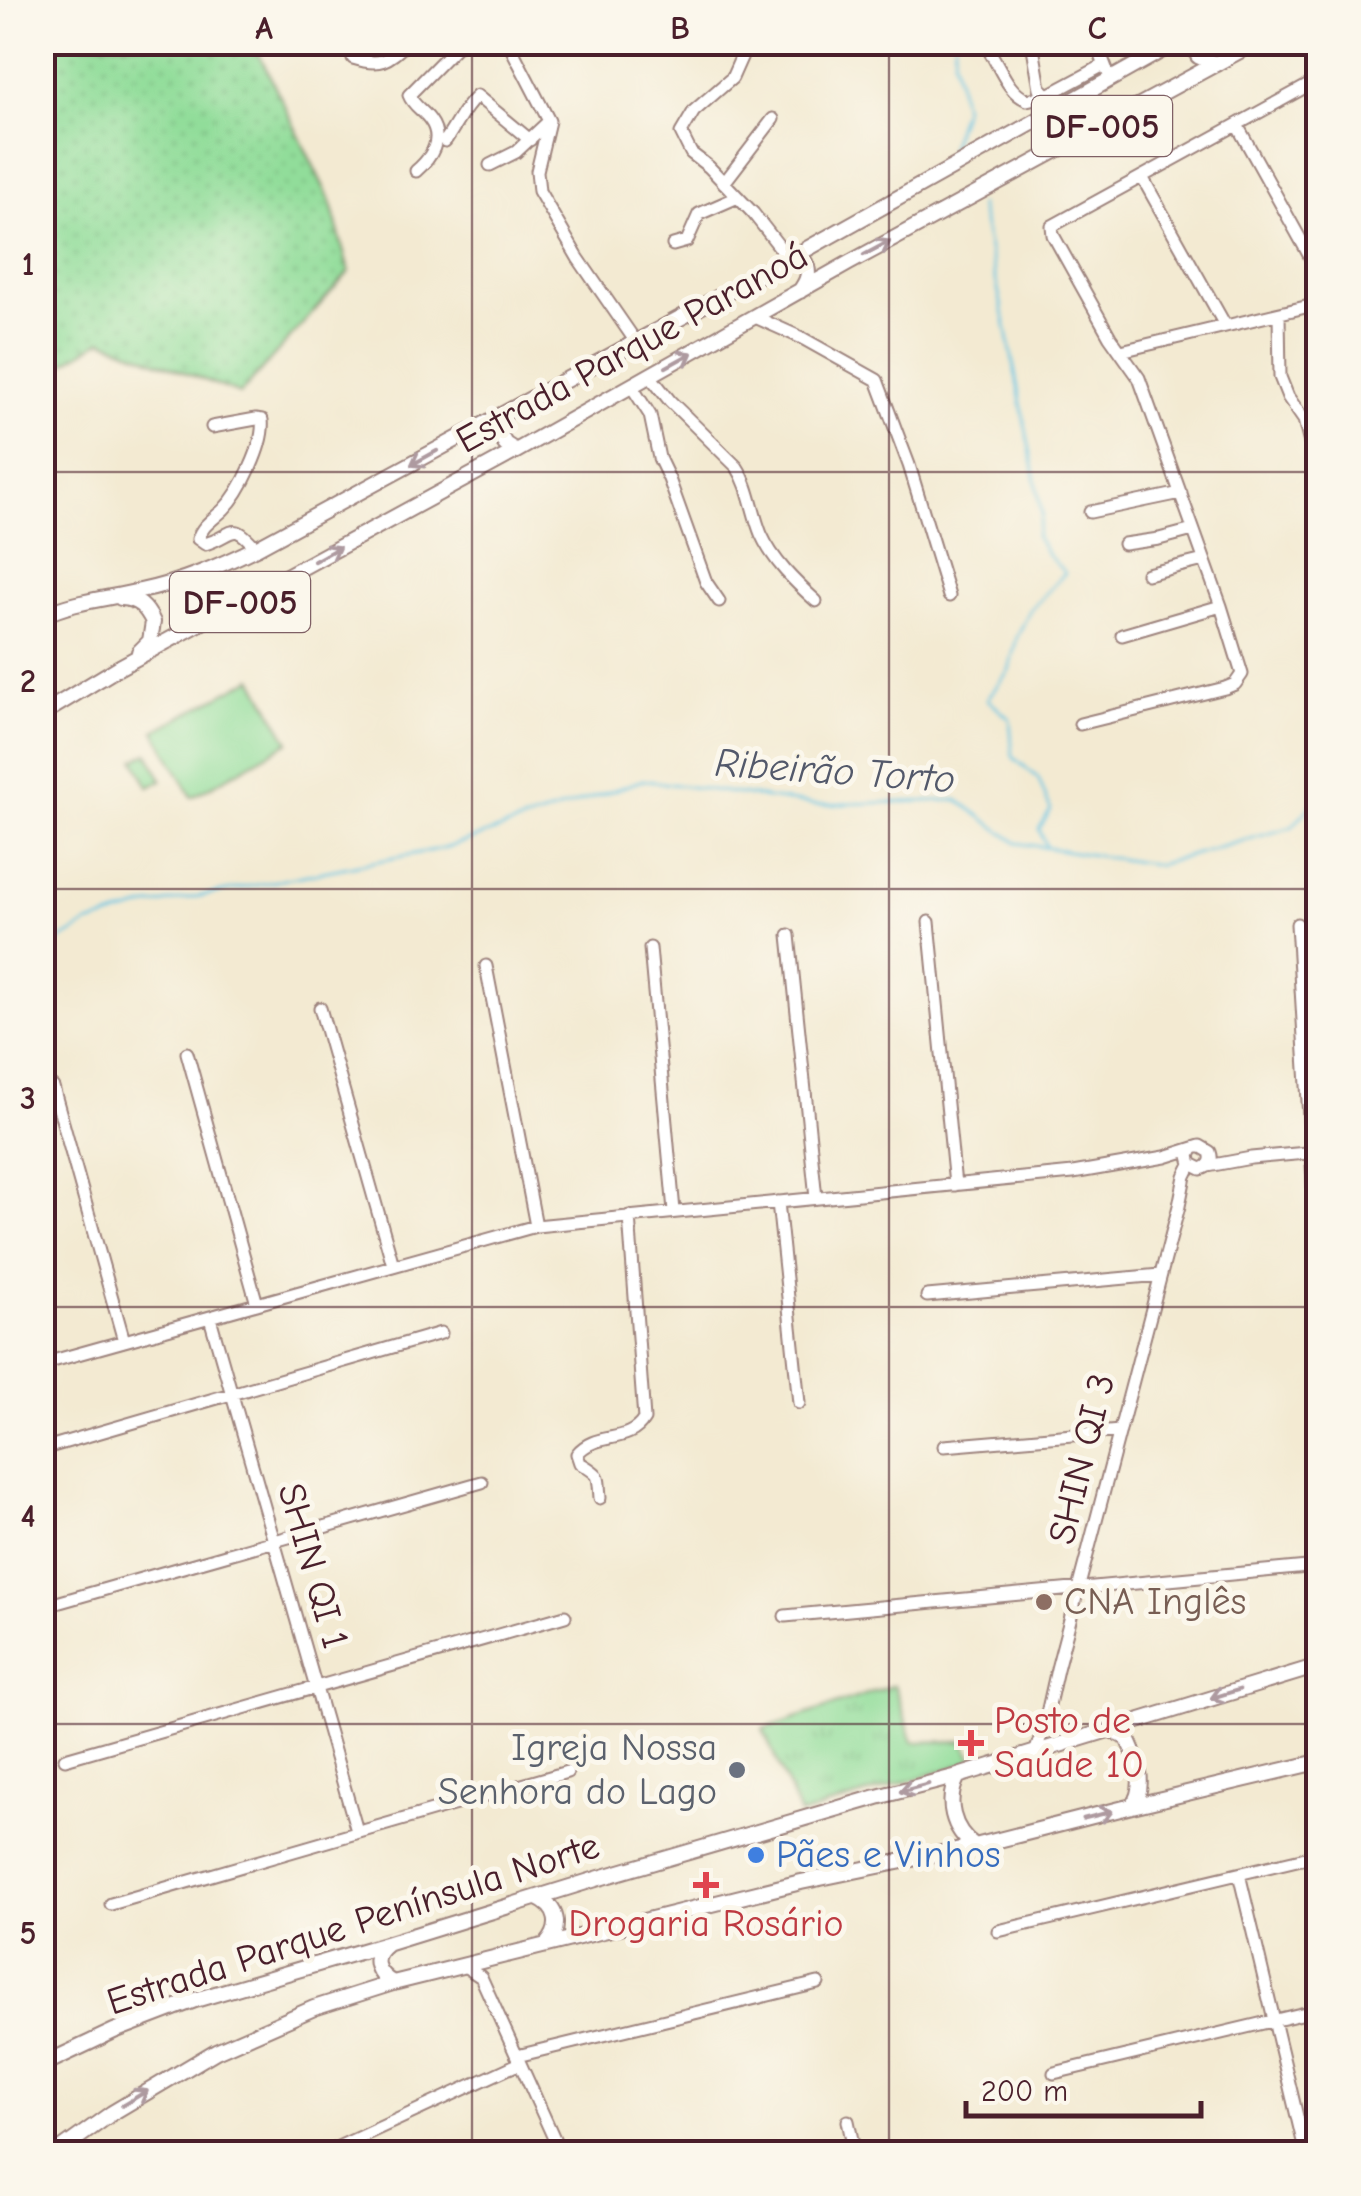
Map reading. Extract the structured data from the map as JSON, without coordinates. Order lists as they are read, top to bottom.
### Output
{
  "streets": {
    "main road": ["DF-005", "Estrada Parque Paranoá", "Estrada Parque Península Norte"],
    "street": ["SHIN QI 3", "SHIN QI 1"]
  },
  "crossings": [
    ["SHIN QI 3", "Estrada Parque Península Norte"]
  ],
  "water": ["Ribeirão Torto"],
  "places": {
    "other": ["CNA Inglês", "Igreja Nossa Senhora do Lago", "Pães e Vinhos"],
    "health": ["Posto de Saúde 10", "Drogaria Rosário"]
  },
  "scale_bar": "200 m",
  "grid": {
    "columns": ["A", "B", "C"],
    "rows": [
      "1",
      "2",
      "3",
      "4",
      "5"
    ]
  }
}
